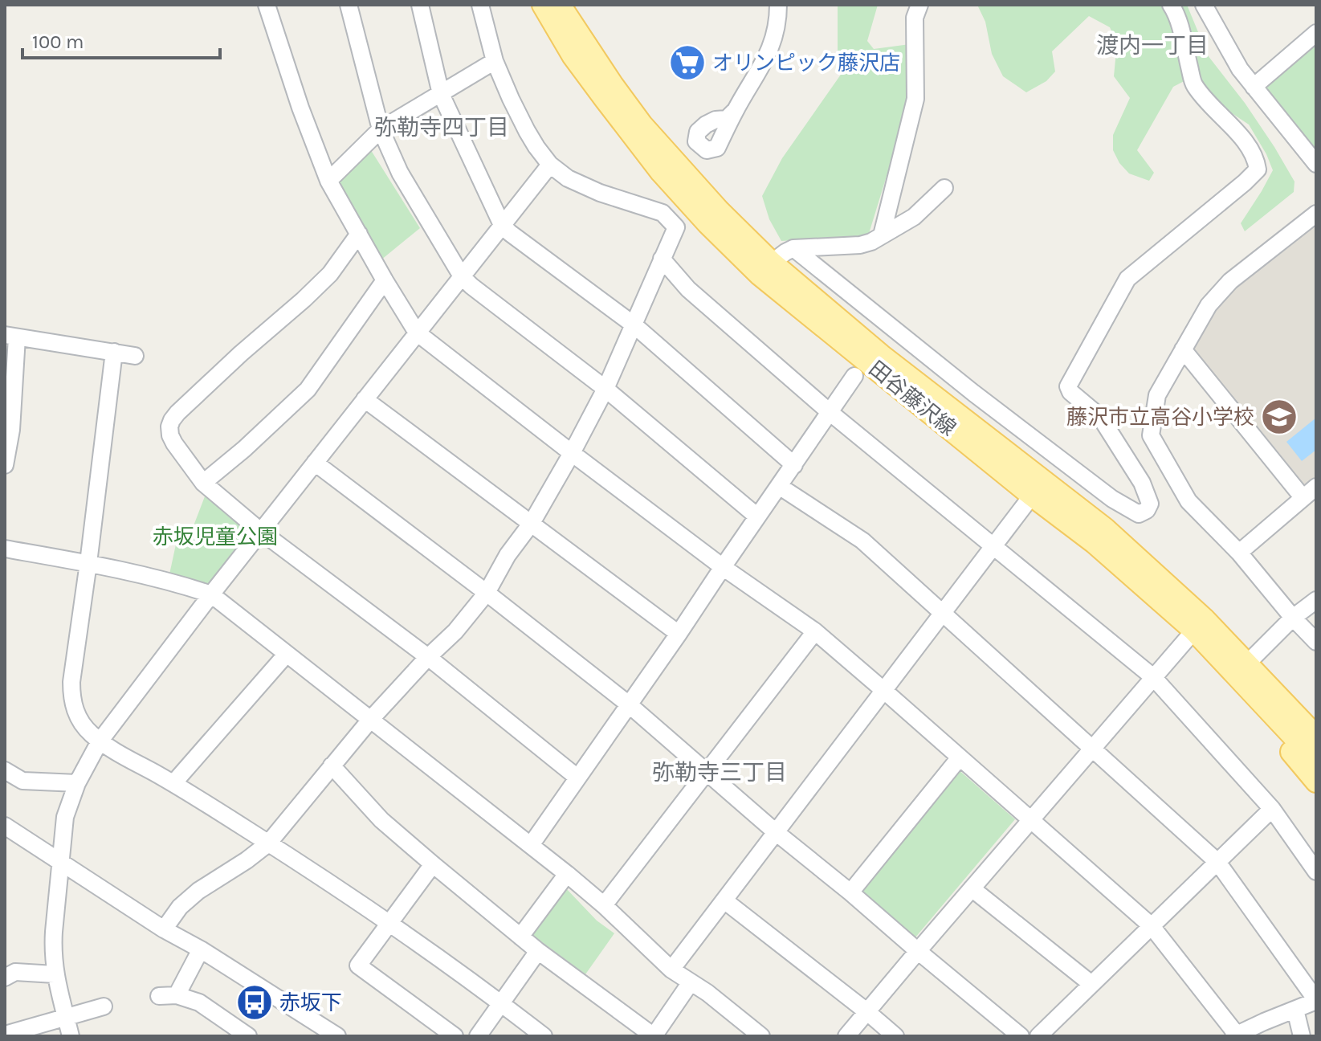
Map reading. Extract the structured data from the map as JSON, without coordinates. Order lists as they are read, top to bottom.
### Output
{
  "streets": {
    "main road": ["田谷藤沢線"]
  },
  "districts": ["渡内一丁目", "弥勒寺四丁目", "弥勒寺三丁目"],
  "parks": ["赤坂児童公園"],
  "places": {
    "supermarket": ["オリンピック藤沢店"],
    "school or university": ["藤沢市立高谷小学校"],
    "bus stop": ["赤坂下"]
  },
  "scale_bar": "100 m"
}
